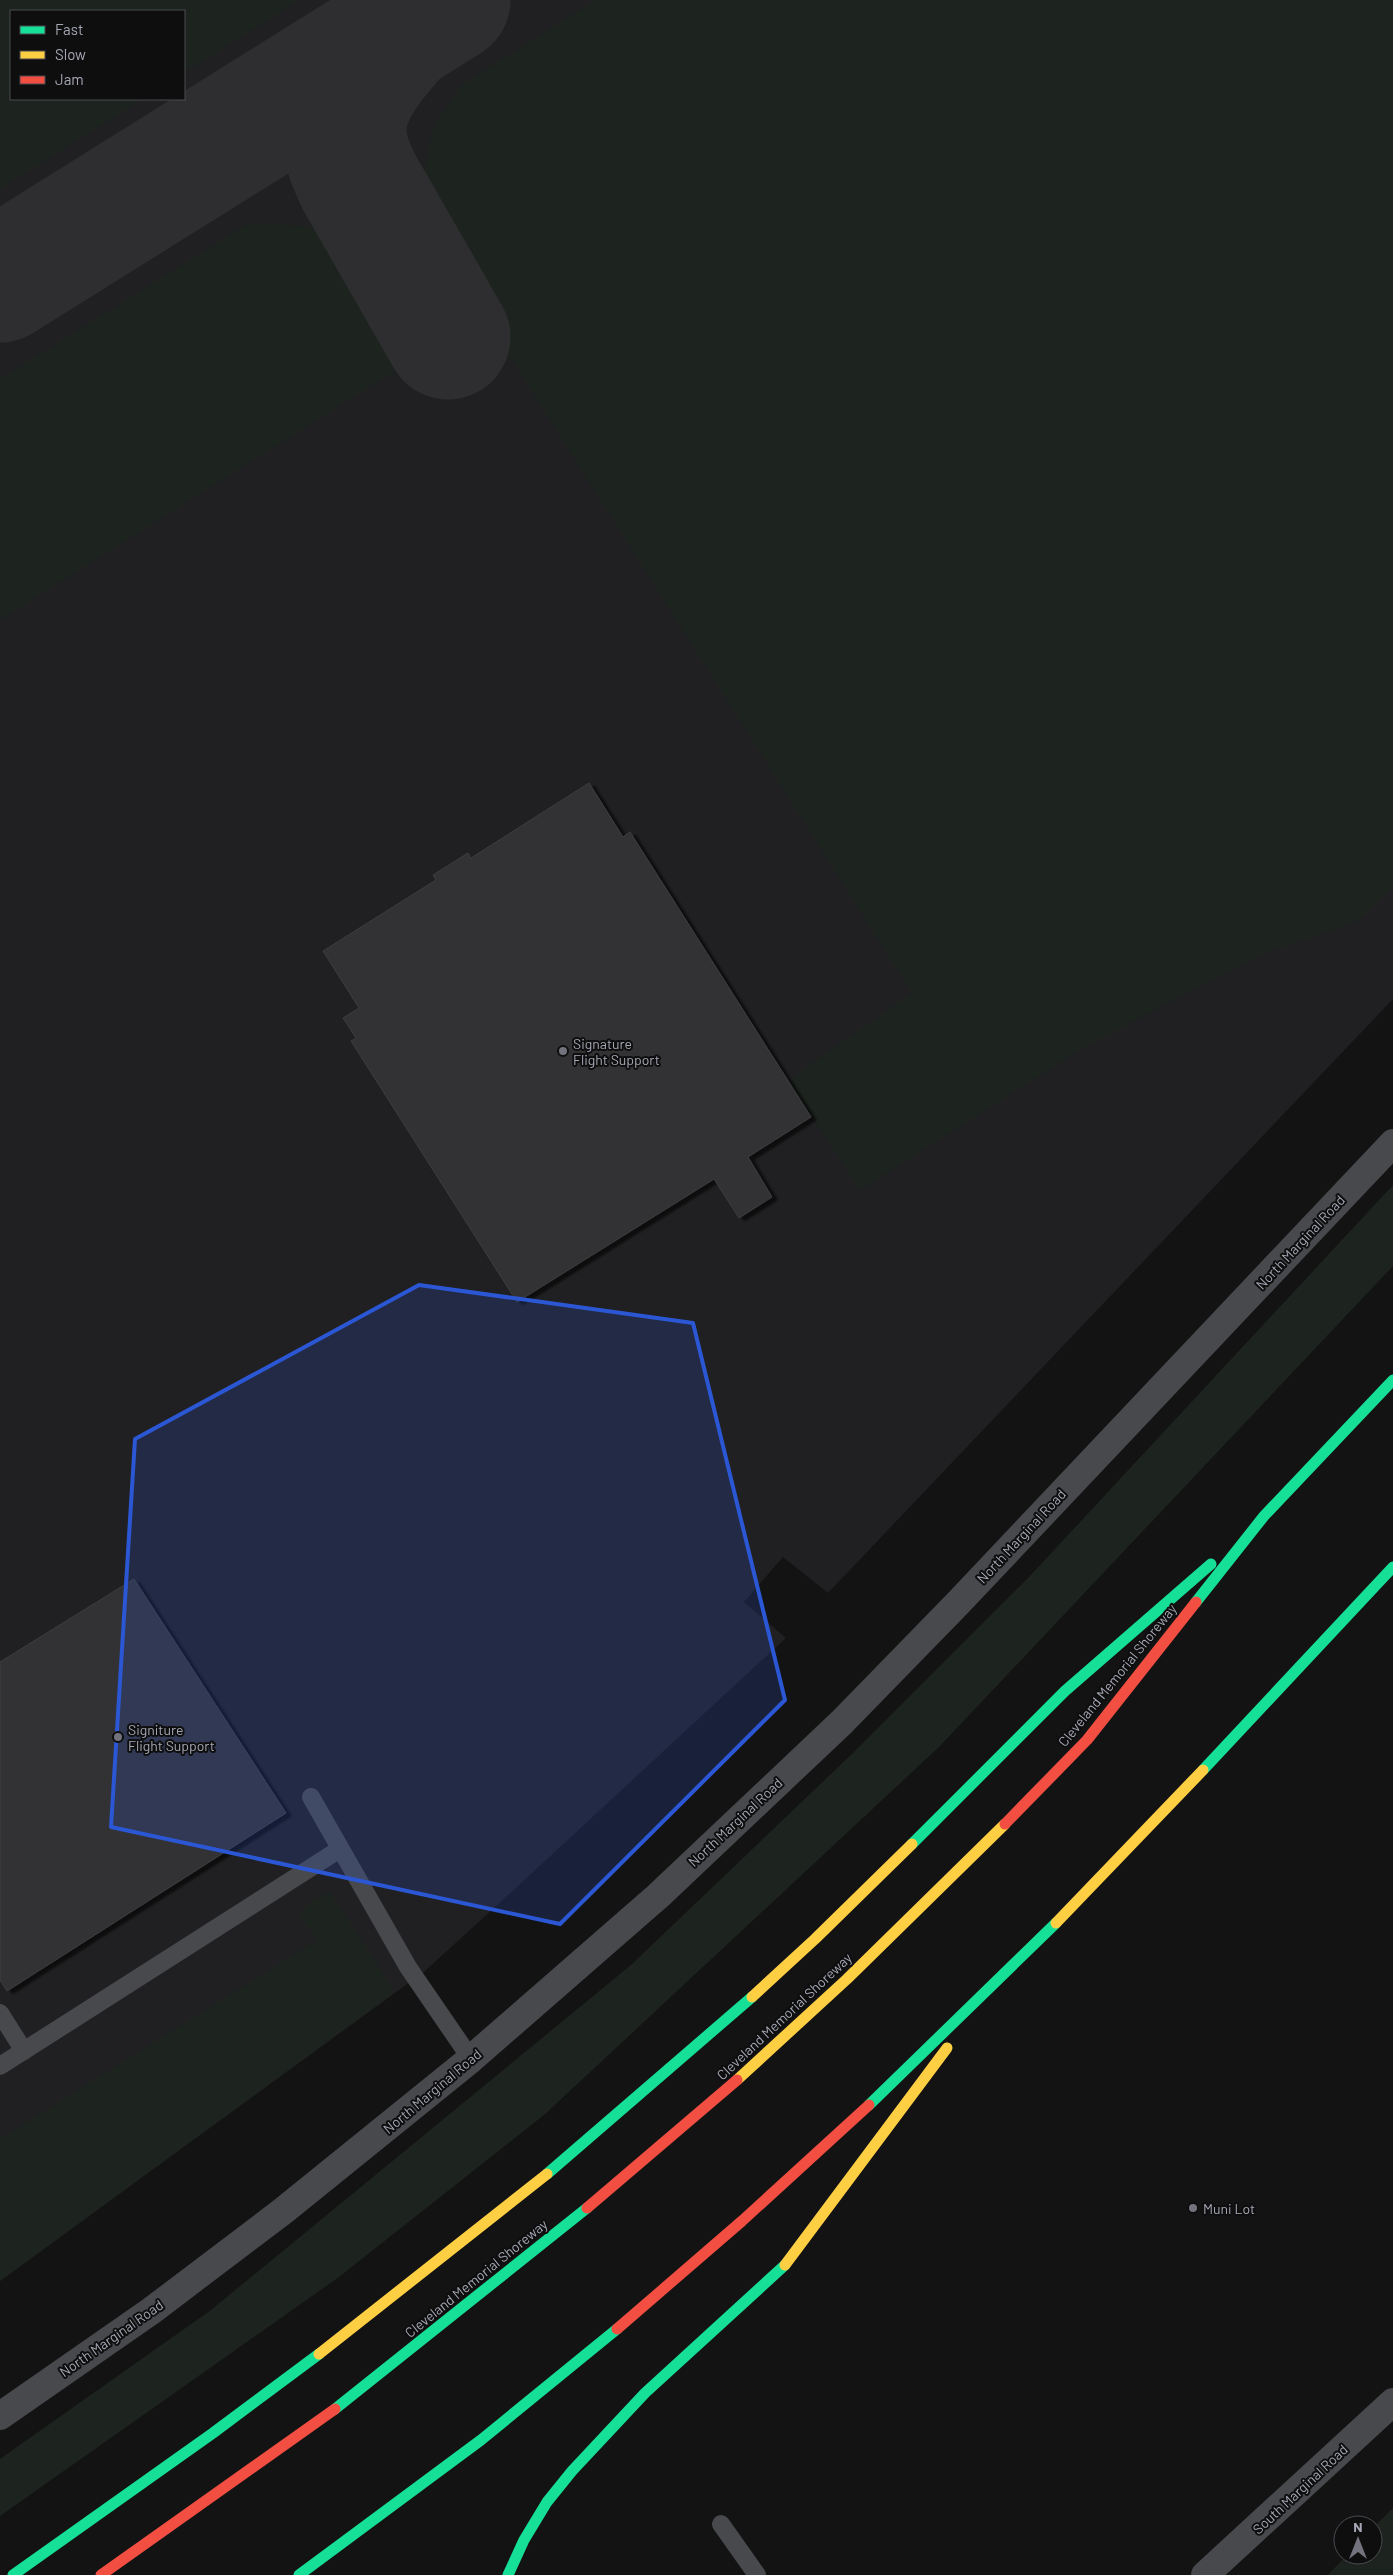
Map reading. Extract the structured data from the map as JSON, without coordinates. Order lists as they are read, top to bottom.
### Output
{
  "streets": {
    "highway": ["Cleveland Memorial Shoreway"],
    "street": ["North Marginal Road", "South Marginal Road"]
  },
  "places": ["Signature Flight Support", "Signiture Flight Support", "Muni Lot"],
  "legend": ["Fast", "Slow", "Jam"],
  "north": "top"
}
